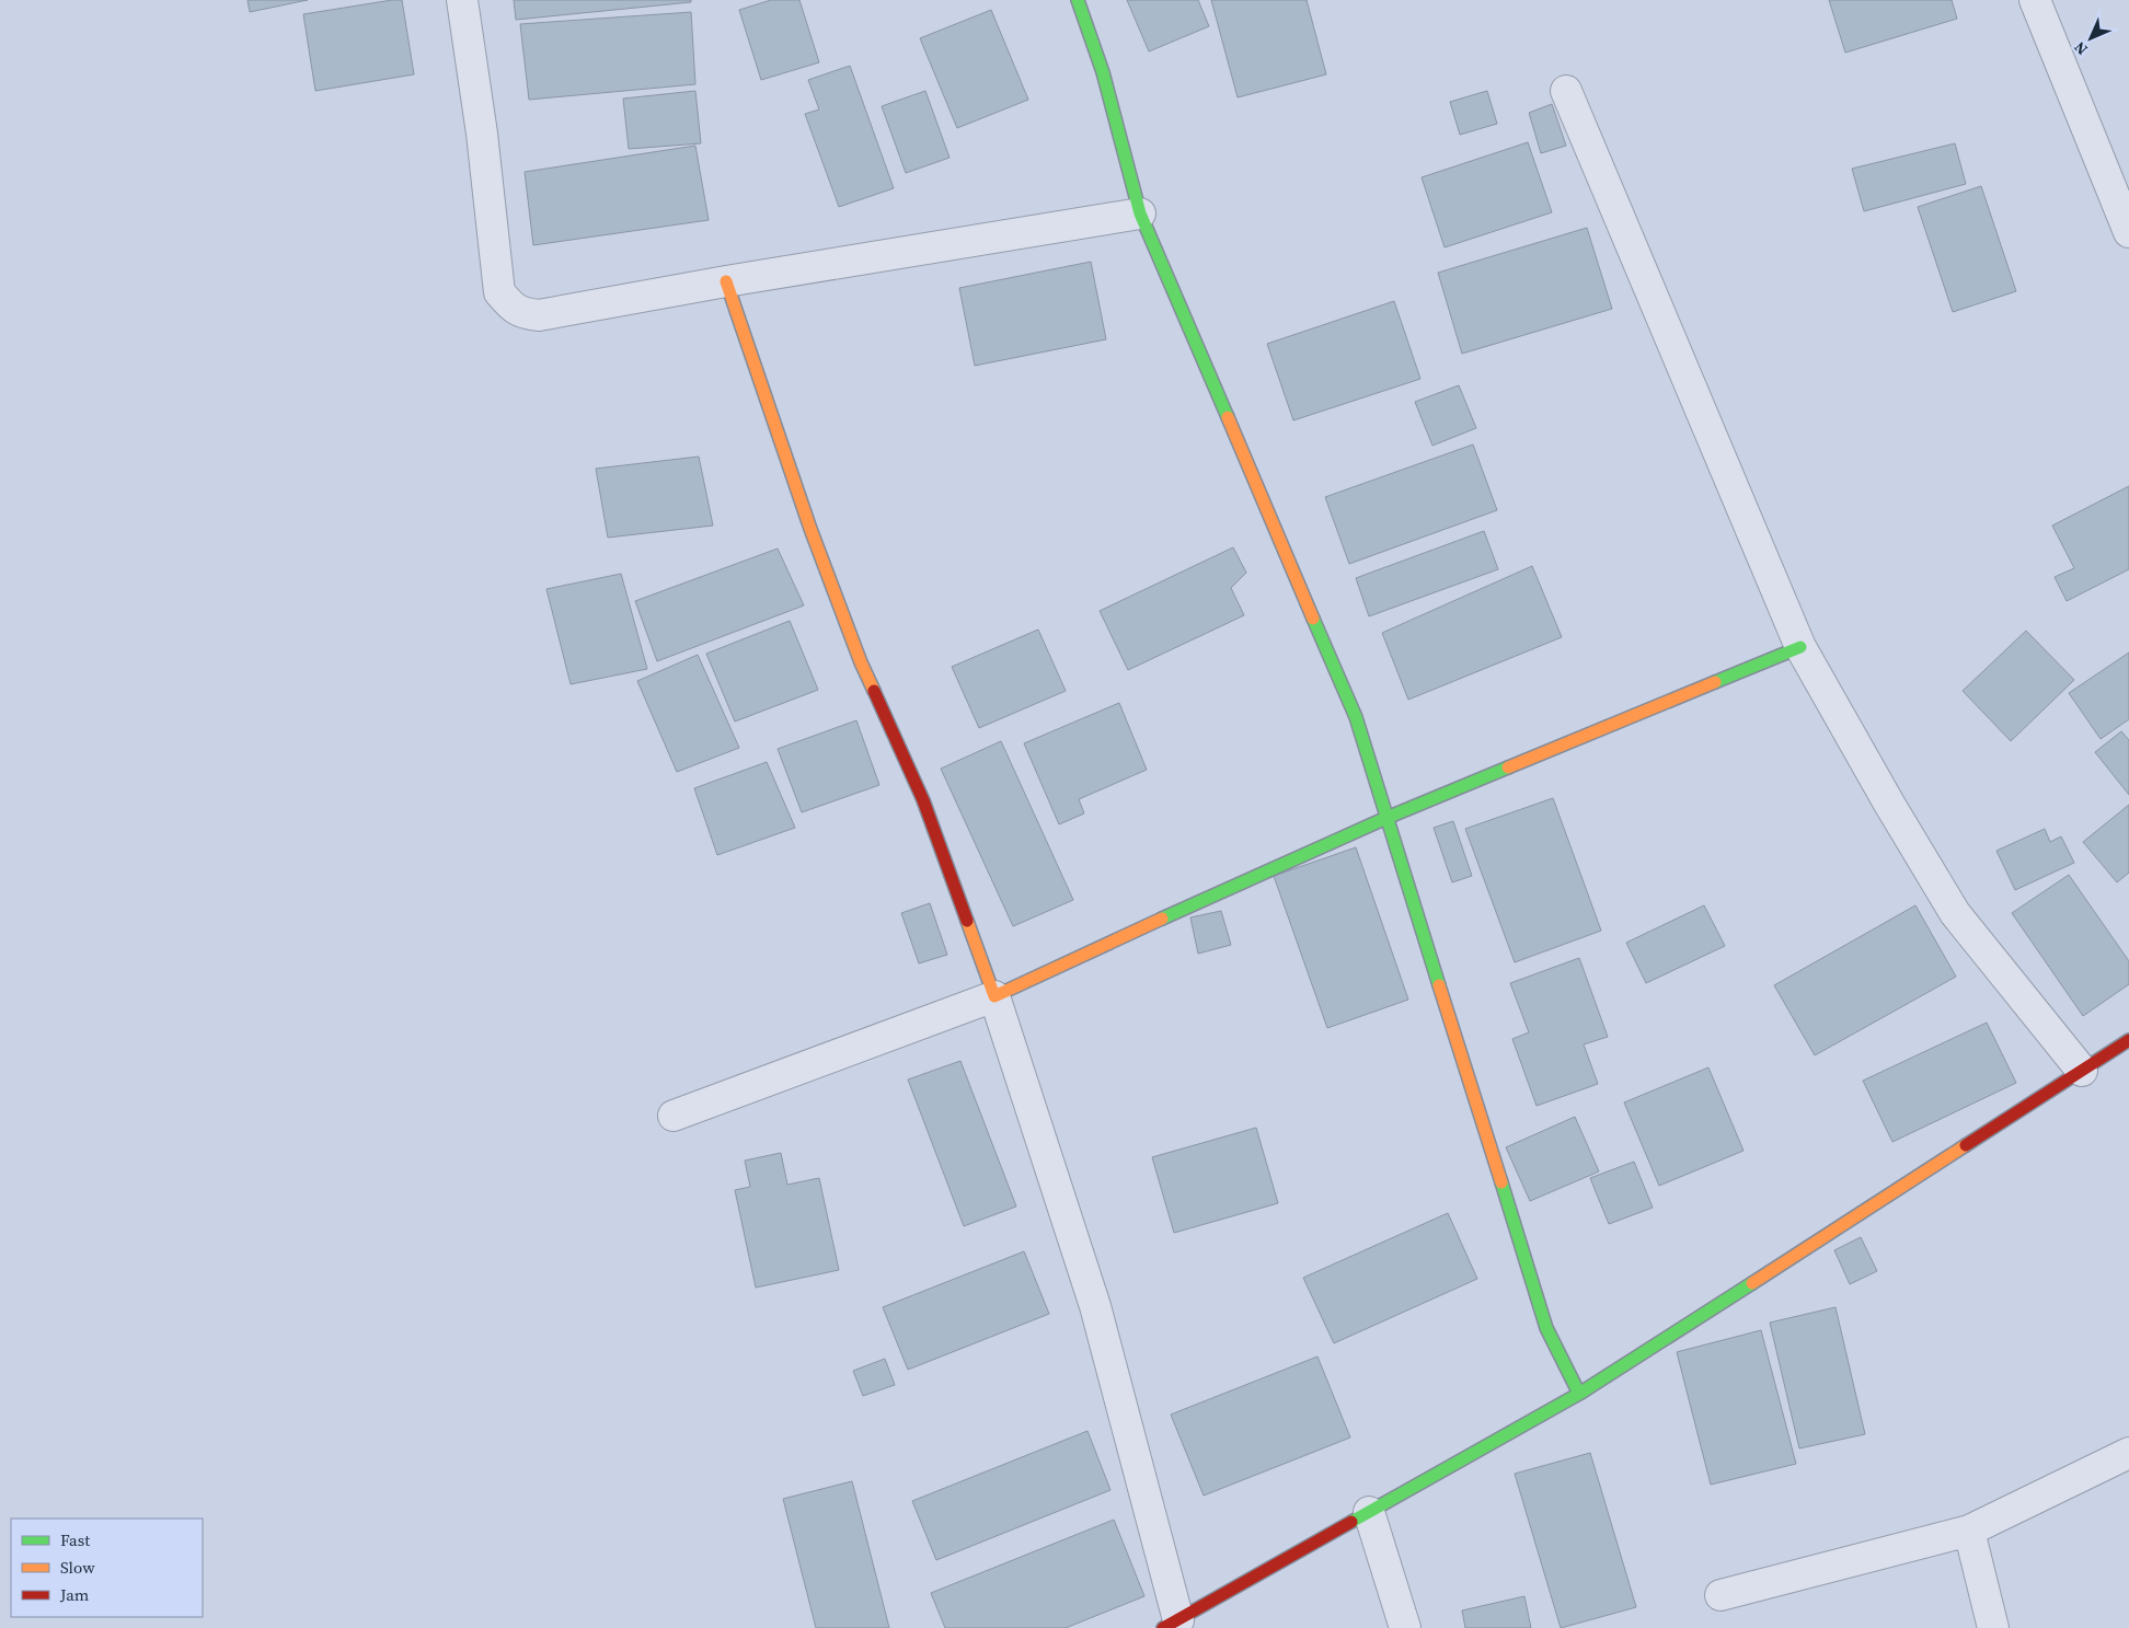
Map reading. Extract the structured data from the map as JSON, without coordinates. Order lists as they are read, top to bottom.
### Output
{
  "legend": ["Fast", "Slow", "Jam"],
  "north": "bottom left"
}
